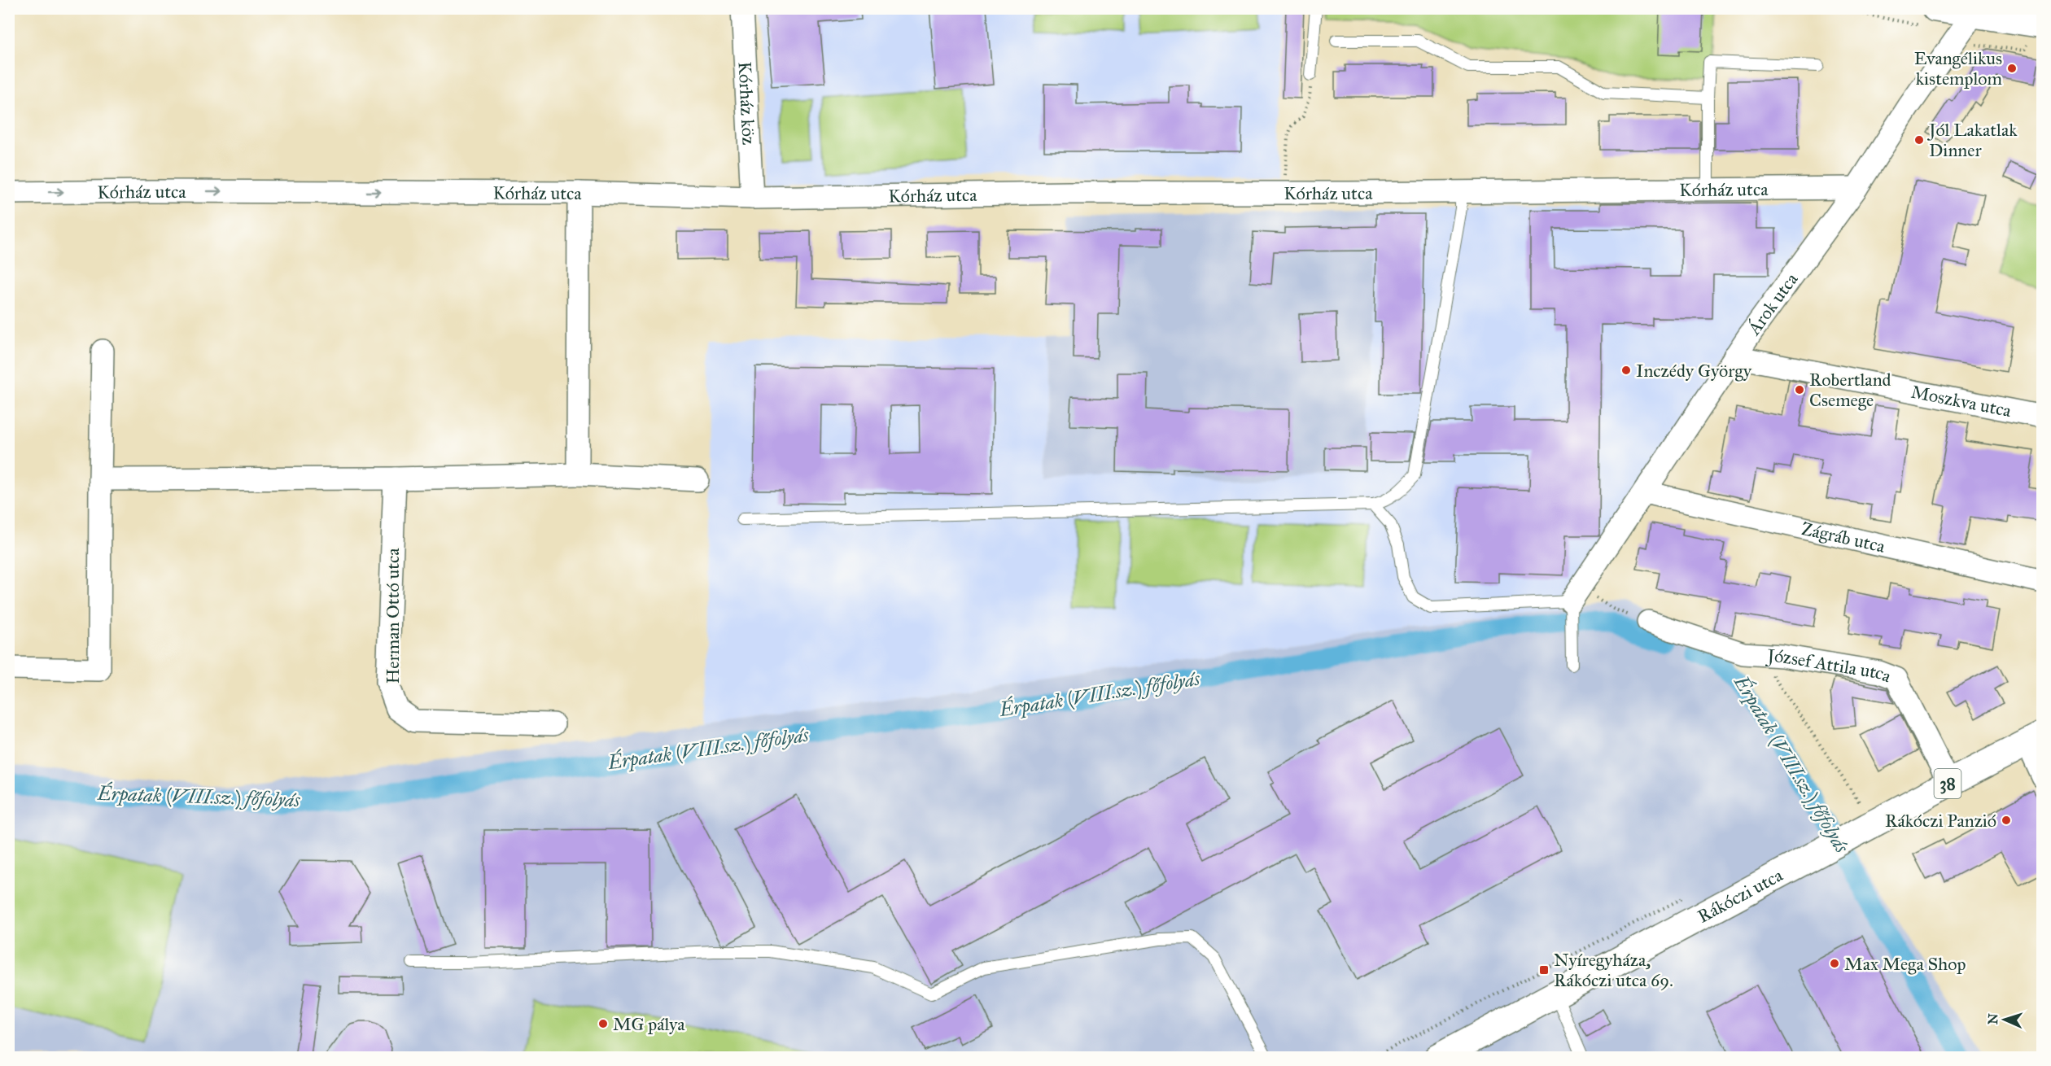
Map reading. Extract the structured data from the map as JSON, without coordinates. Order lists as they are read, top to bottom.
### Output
{
  "streets": {
    "main road": ["38", "Rákóczi utca"],
    "street": [
      "Kórház köz",
      "Kórház utca",
      "Árok utca",
      "Moszkva utca",
      "Zágráb utca",
      "Herman Ottó utca",
      "József Attila utca"
    ]
  },
  "crossings": [
    ["Kórház köz", "Kórház utca"],
    ["Kórház utca", "Árok utca"],
    ["Árok utca", "Moszkva utca"],
    ["Árok utca", "Zágráb utca"],
    ["József Attila utca", "Rákóczi utca"]
  ],
  "water": ["Érpatak (VIII.sz.) főfolyás"],
  "places": {
    "other": [
      "Evangélikus kistemplom",
      "Jól Lakatlak Dinner",
      "Inczédy György",
      "Robertland Csemege",
      "Rákóczi Panzió",
      "Max Mega Shop",
      "MG pálya"
    ],
    "transit": ["Nyíregyháza, Rákóczi utca 69."]
  },
  "north": "left"
}
